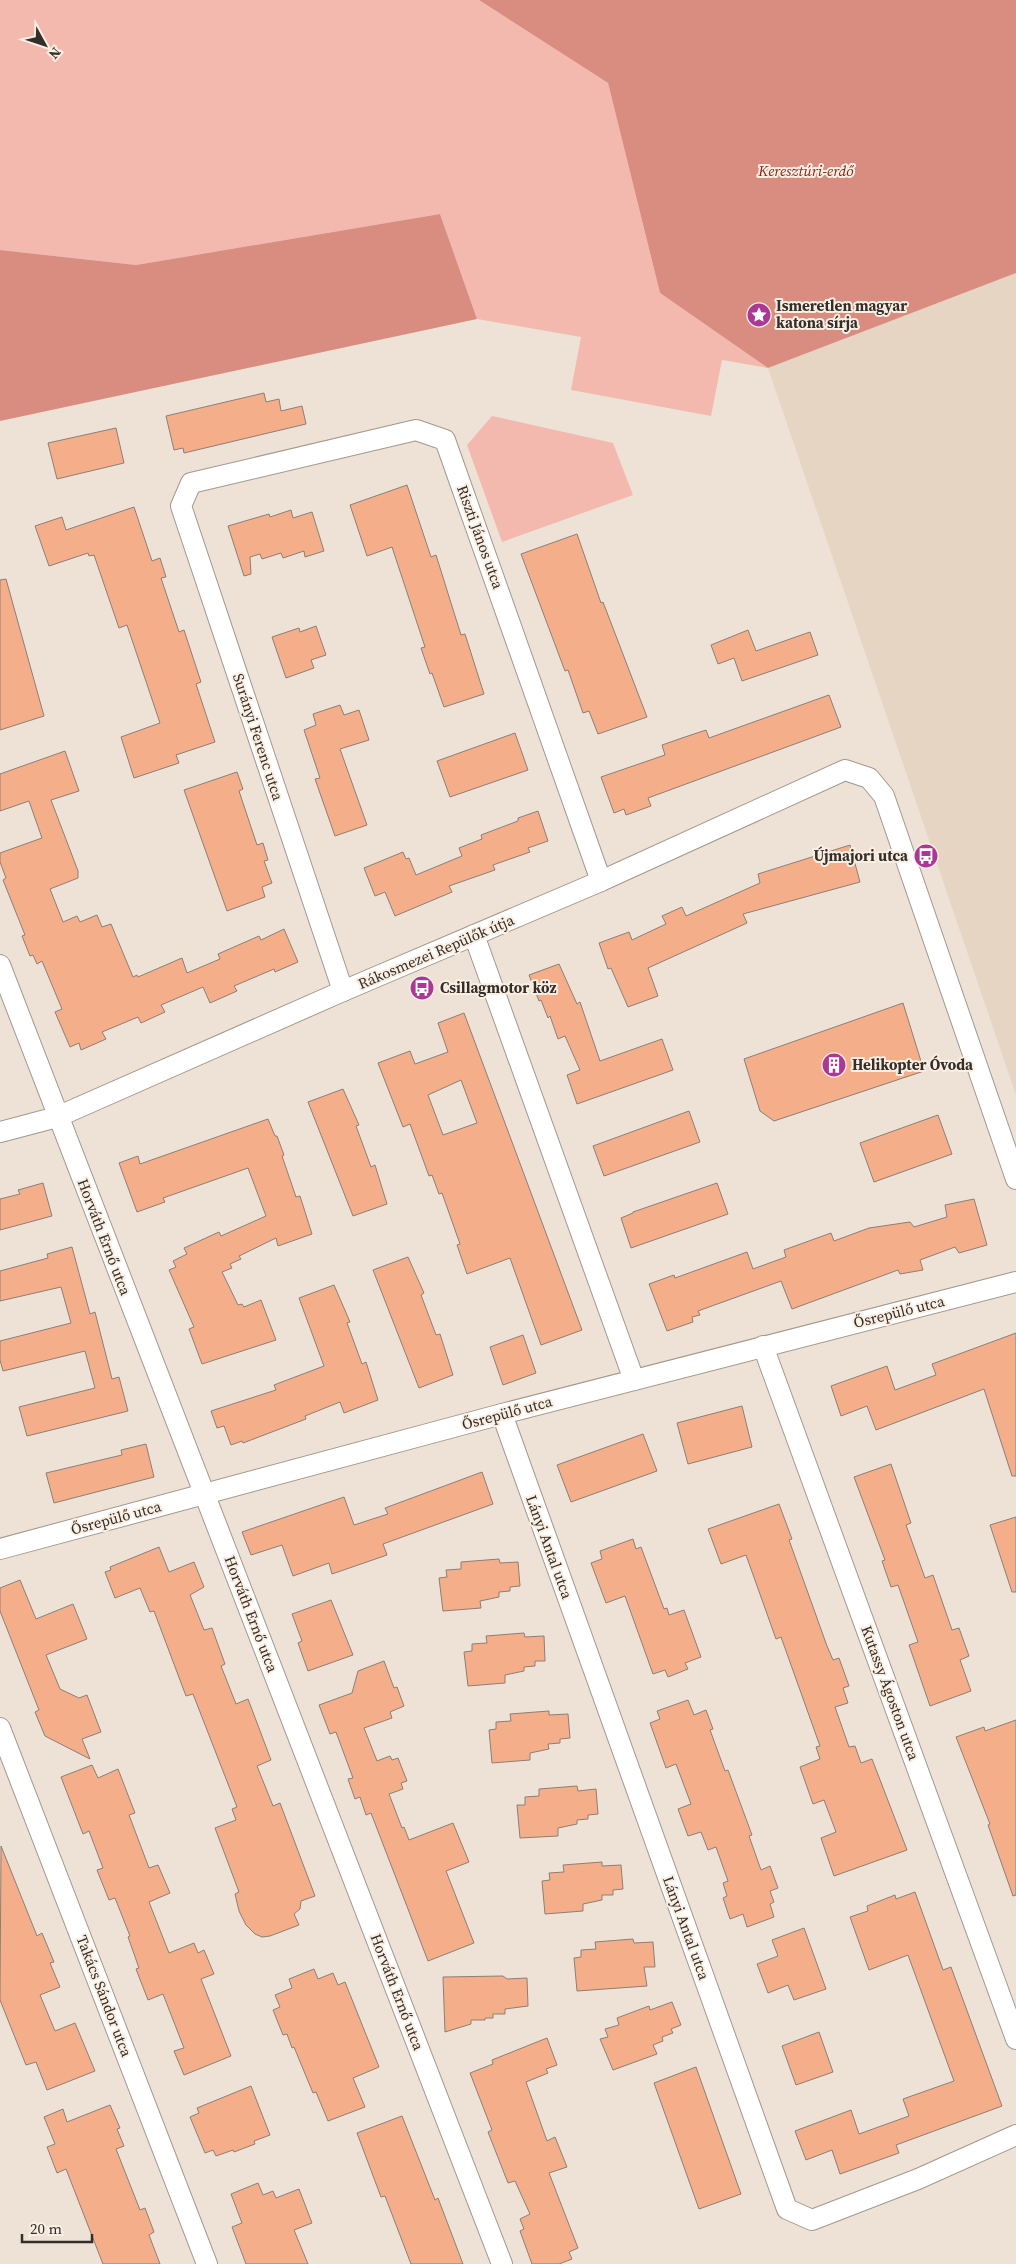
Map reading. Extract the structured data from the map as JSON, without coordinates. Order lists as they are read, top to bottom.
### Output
{
  "streets": {
    "street": [
      "Riszti János utca",
      "Surányi Ferenc utca",
      "Rákosmezei Repülők útja",
      "Horváth Ernő utca",
      "Ősrepülő utca",
      "Lányi Antal utca",
      "Kutassy Ágoston utca",
      "Takács Sándor utca"
    ]
  },
  "crossings": [
    ["Riszti János utca", "Surányi Ferenc utca"],
    ["Riszti János utca", "Rákosmezei Repülők útja"],
    ["Surányi Ferenc utca", "Rákosmezei Repülők útja"],
    ["Rákosmezei Repülők útja", "Horváth Ernő utca"],
    ["Horváth Ernő utca", "Ősrepülő utca"],
    ["Ősrepülő utca", "Lányi Antal utca"],
    ["Ősrepülő utca", "Kutassy Ágoston utca"]
  ],
  "parks": ["Keresztúri-erdő"],
  "places": {
    "place": ["Ismeretlen magyar katona sírja"],
    "bus stop": ["Újmajori utca", "Csillagmotor köz"],
    "building": ["Helikopter Óvoda"]
  },
  "scale_bar": "20 m",
  "north": "bottom right"
}
